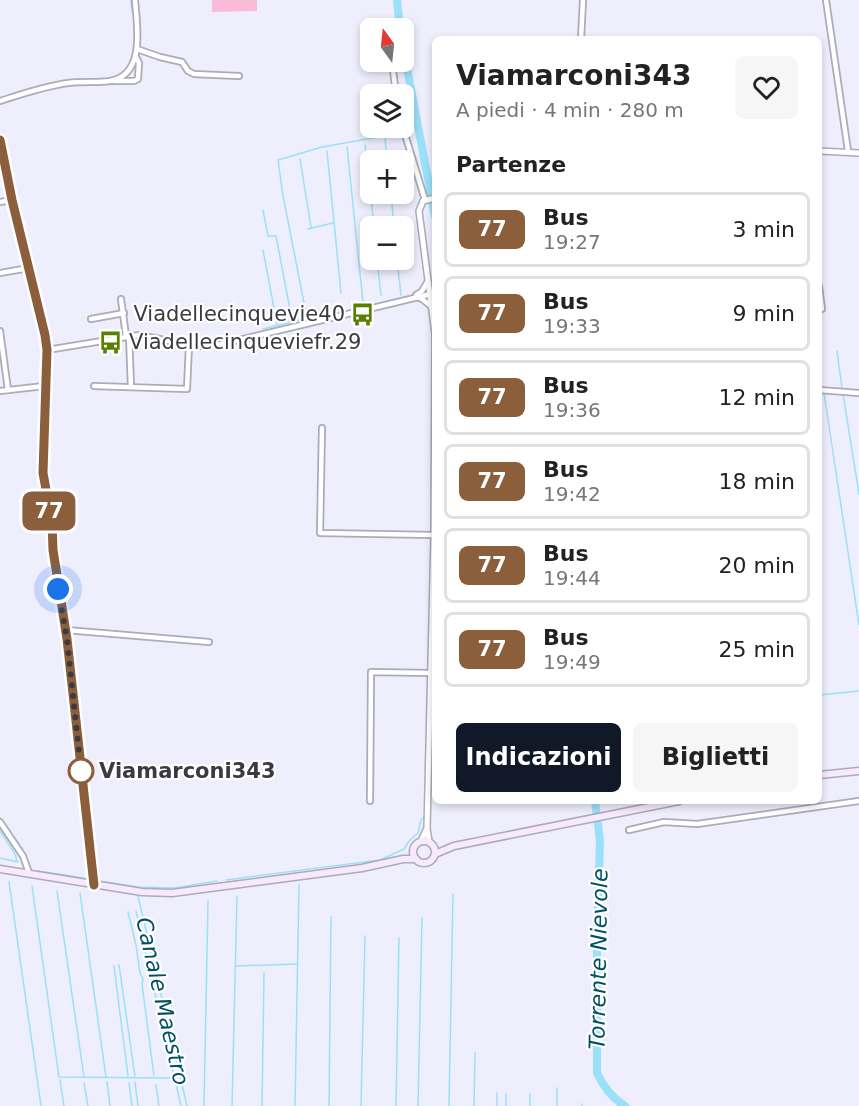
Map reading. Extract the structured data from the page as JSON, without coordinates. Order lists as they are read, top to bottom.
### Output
{
  "water": ["Torrente Nievole", "Canale Maestro"],
  "places": {
    "bus stop": ["Viadellecinquevie40", "Viadellecinqueviefr.29"],
    "other": ["Viamarconi343"]
  },
  "lines": ["bus line 77"],
  "north": "top",
  "page": {
    "on_map": "77",
    "map_buttons": ["+", "−"],
    "heading": [
      ["Viamarconi343", "A piedi · 4 min · 280 m"],
      "Partenze"
    ],
    "list": [
      {
        "mark": "77",
        "name": "Bus",
        "note": "19:27",
        "value": "3 min"
      },
      {
        "mark": "77",
        "name": "Bus",
        "note": "19:33",
        "value": "9 min"
      },
      {
        "mark": "77",
        "name": "Bus",
        "note": "19:36",
        "value": "12 min"
      },
      {
        "mark": "77",
        "name": "Bus",
        "note": "19:42",
        "value": "18 min"
      },
      {
        "mark": "77",
        "name": "Bus",
        "note": "19:44",
        "value": "20 min"
      },
      {
        "mark": "77",
        "name": "Bus",
        "note": "19:49",
        "value": "25 min"
      }
    ],
    "buttons": ["Indicazioni", "Biglietti"]
  }
}
